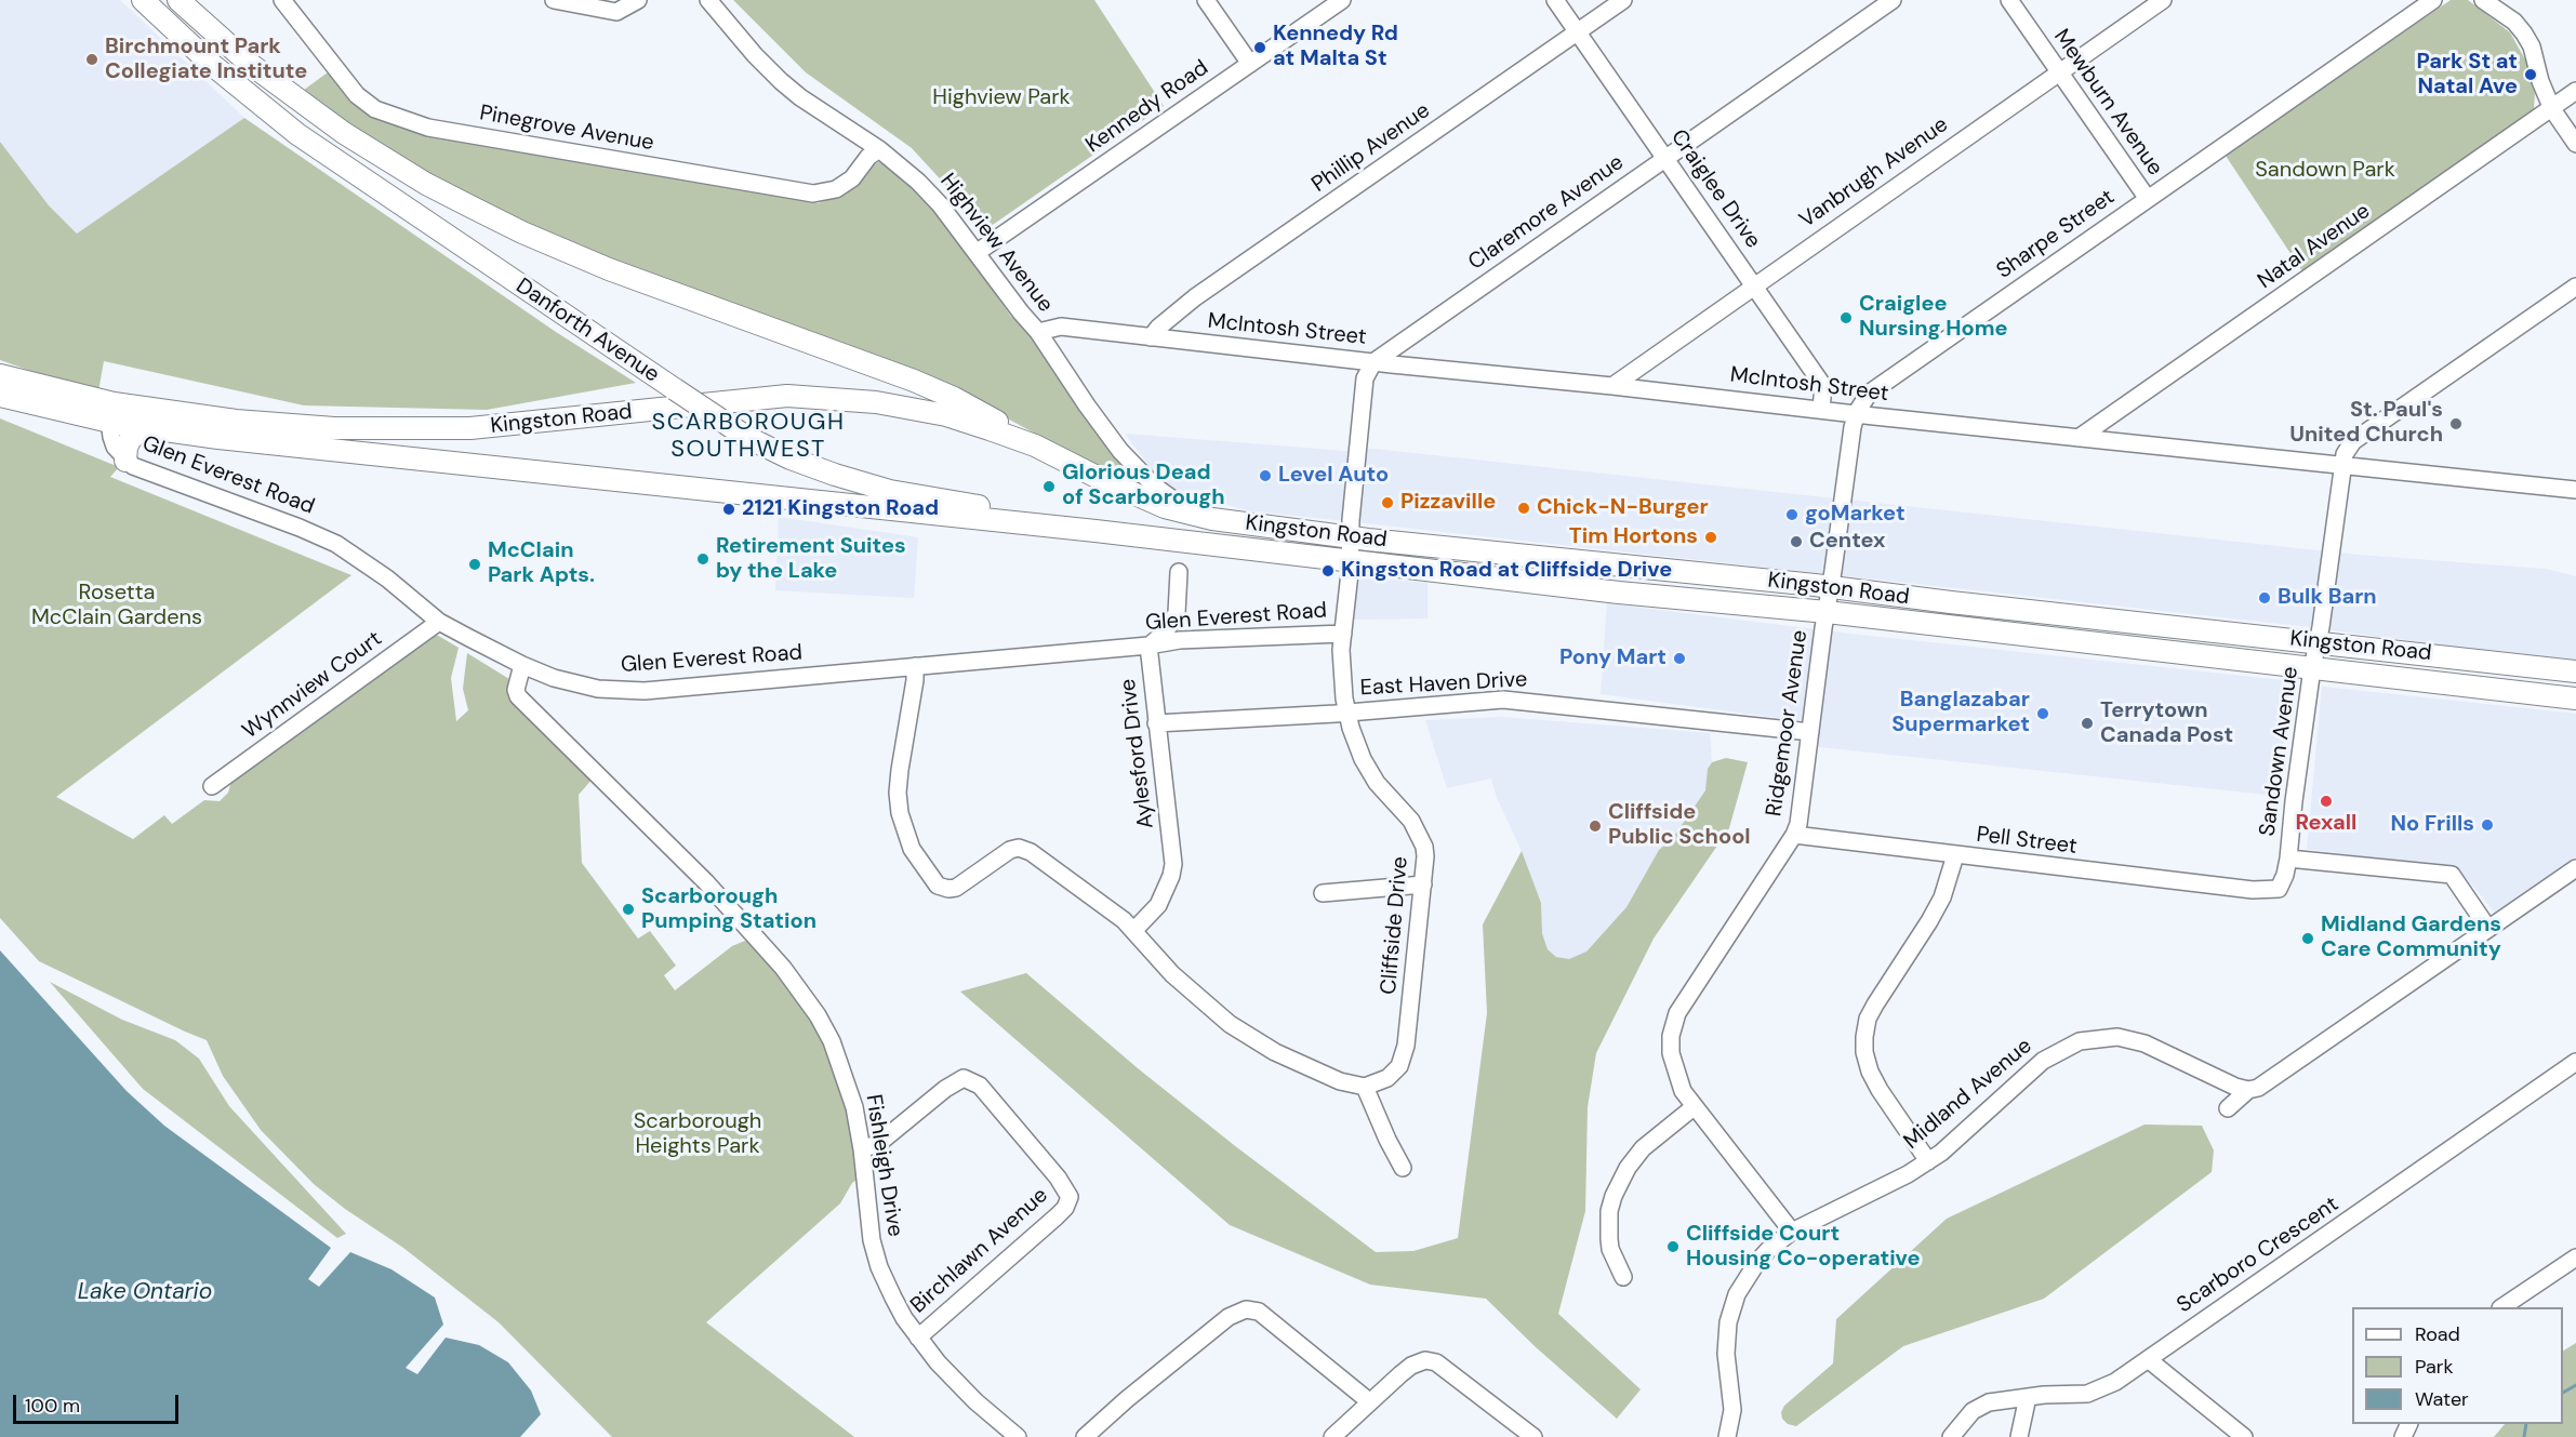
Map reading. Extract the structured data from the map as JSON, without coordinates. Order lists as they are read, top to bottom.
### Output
{
  "streets": {
    "main road": ["Danforth Avenue", "Kingston Road"],
    "street": [
      "Mewburn Avenue",
      "Kennedy Road",
      "Pinegrove Avenue",
      "Phillip Avenue",
      "Vanbrugh Avenue",
      "Craiglee Drive",
      "Claremore Avenue",
      "Sharpe Street",
      "Highview Avenue",
      "Natal Avenue",
      "McIntosh Street",
      "Glen Everest Road",
      "East Haven Drive",
      "Wynnview Court",
      "Ridgemoor Avenue",
      "Sandown Avenue",
      "Aylesford Drive",
      "Pell Street",
      "Cliffside Drive",
      "Midland Avenue",
      "Fishleigh Drive",
      "Birchlawn Avenue",
      "Scarboro Crescent"
    ]
  },
  "crossings": [
    ["Mewburn Avenue", "Vanbrugh Avenue"],
    ["Mewburn Avenue", "Sharpe Street"],
    ["Kennedy Road", "Highview Avenue"],
    ["Pinegrove Avenue", "Highview Avenue"],
    ["Phillip Avenue", "Craiglee Drive"],
    ["Phillip Avenue", "McIntosh Street"],
    ["Vanbrugh Avenue", "Craiglee Drive"],
    ["Vanbrugh Avenue", "McIntosh Street"],
    ["Craiglee Drive", "Claremore Avenue"],
    ["Craiglee Drive", "McIntosh Street"],
    ["Claremore Avenue", "McIntosh Street"],
    ["Sharpe Street", "McIntosh Street"],
    ["Sharpe Street", "Kingston Road"],
    ["Sharpe Street", "Ridgemoor Avenue"],
    ["Highview Avenue", "McIntosh Street"],
    ["Highview Avenue", "Kingston Road"],
    ["Natal Avenue", "McIntosh Street"],
    ["McIntosh Street", "Sandown Avenue"],
    ["Danforth Avenue", "Kingston Road"],
    ["Kingston Road", "Glen Everest Road"],
    ["Kingston Road", "Ridgemoor Avenue"],
    ["Kingston Road", "Sandown Avenue"],
    ["Kingston Road", "Cliffside Drive"],
    ["Glen Everest Road", "Wynnview Court"],
    ["Glen Everest Road", "Aylesford Drive"],
    ["Glen Everest Road", "Cliffside Drive"],
    ["Glen Everest Road", "Fishleigh Drive"],
    ["East Haven Drive", "Ridgemoor Avenue"],
    ["East Haven Drive", "Aylesford Drive"],
    ["East Haven Drive", "Cliffside Drive"],
    ["Ridgemoor Avenue", "Pell Street"],
    ["Ridgemoor Avenue", "Midland Avenue"],
    ["Sandown Avenue", "Pell Street"],
    ["Fishleigh Drive", "Birchlawn Avenue"]
  ],
  "districts": ["SCARBOROUGH SOUTHWEST"],
  "water": ["Lake Ontario"],
  "parks": [
    "Highview Park",
    "Sandown Park",
    "Rosetta McClain Gardens",
    "Scarborough Heights Park"
  ],
  "places": [
    "Kennedy Rd at Malta St",
    "Birchmount Park Collegiate Institute",
    "Park St at Natal Ave",
    "Craiglee Nursing Home",
    "St. Paul's United Church",
    "Level Auto",
    "Glorious Dead of Scarborough",
    "Pizzaville",
    "Chick-N-Burger",
    "2121 Kingston Road",
    "goMarket",
    "Tim Hortons",
    "Centex",
    "Retirement Suites by the Lake",
    "McClain Park Apts.",
    "Kingston Road at Cliffside Drive",
    "Bulk Barn",
    "Pony Mart",
    "Banglazabar Supermarket",
    "Terrytown Canada Post",
    "Rexall",
    "No Frills",
    "Cliffside Public School",
    "Scarborough Pumping Station",
    "Midland Gardens Care Community",
    "Cliffside Court Housing Co-operative"
  ],
  "legend": ["Road", "Park", "Water"],
  "scale_bar": "100 m"
}
